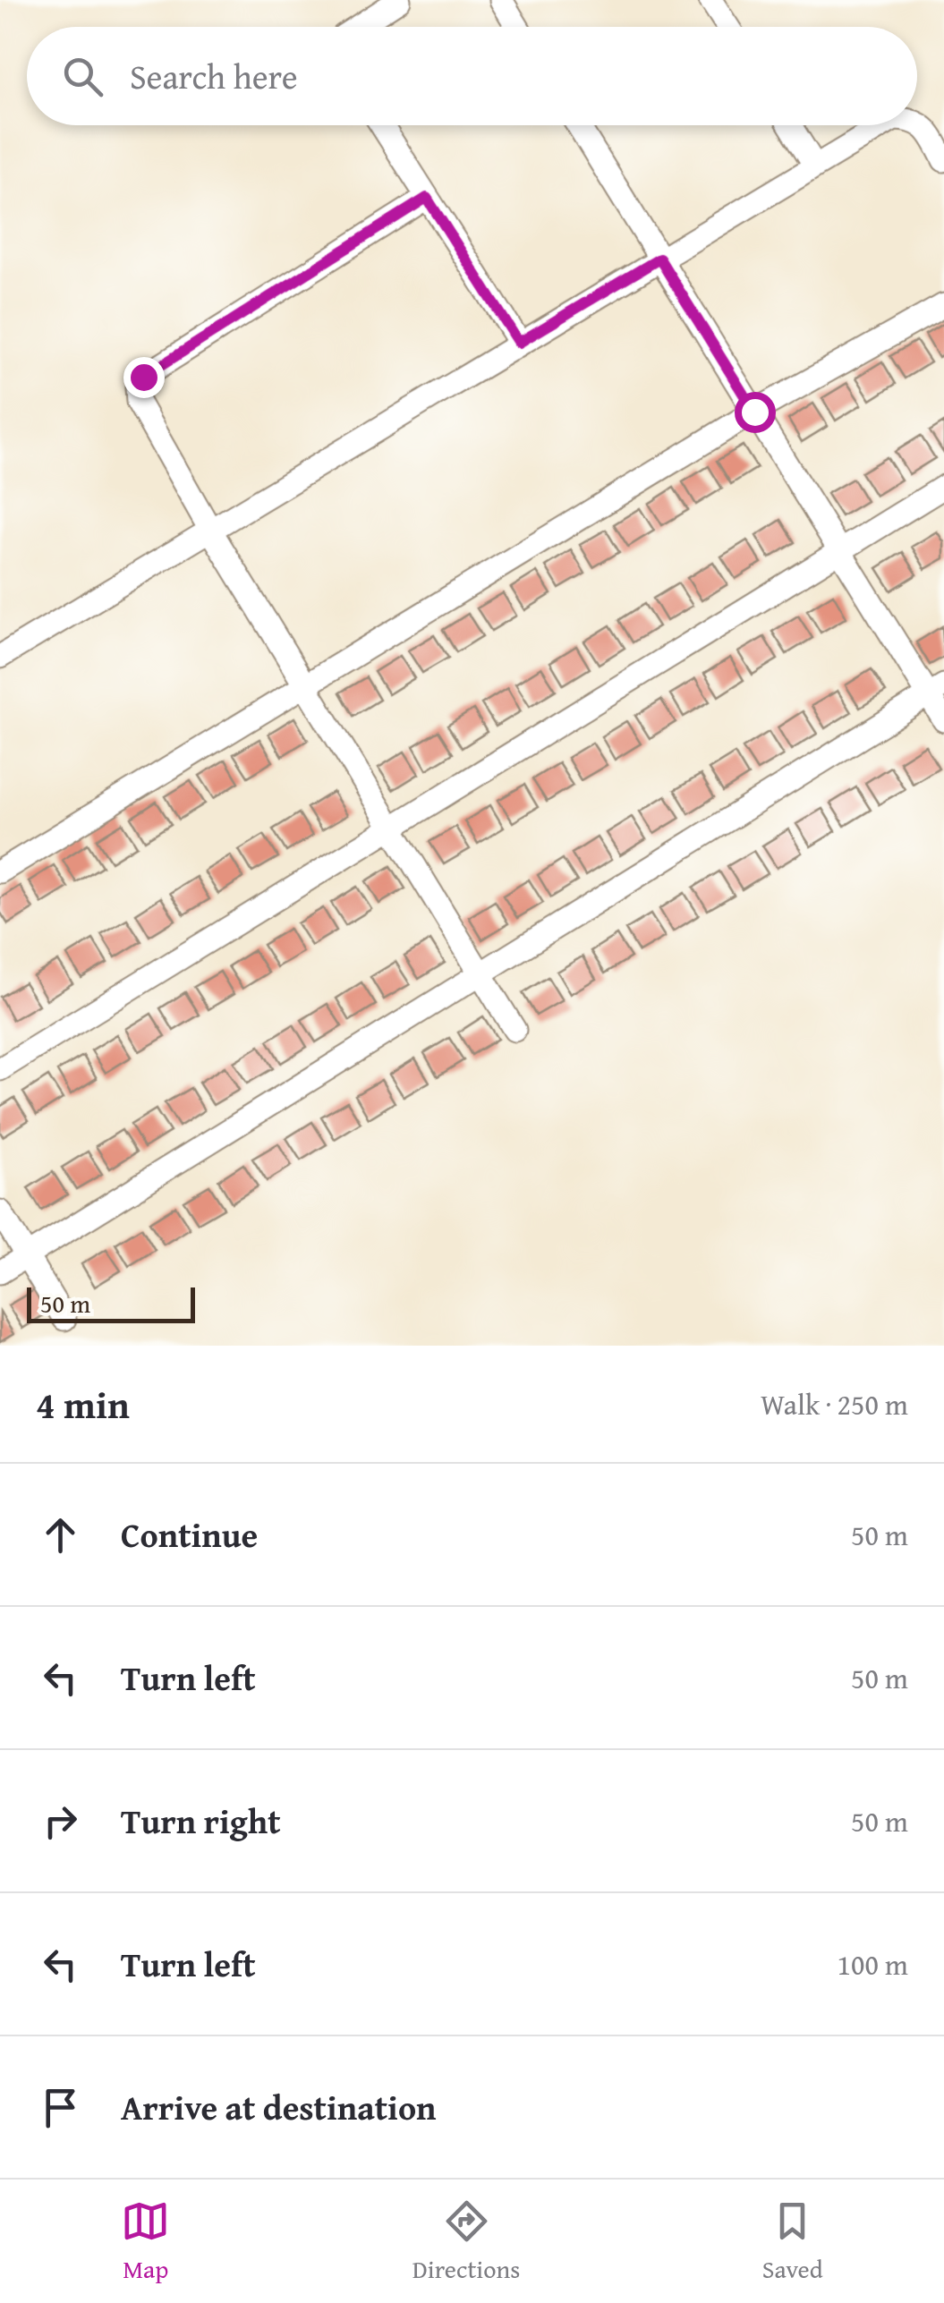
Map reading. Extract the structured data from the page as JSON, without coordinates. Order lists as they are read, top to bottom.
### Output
{
  "scale_bar": "50 m",
  "page": {
    "search": "Search here",
    "scale": "50 m",
    "heading": ["4 min", "Walk · 250 m"],
    "list": [
      ["Continue", "50 m"],
      ["Turn left", "50 m"],
      ["Turn right", "50 m"],
      ["Turn left", "100 m"],
      "Arrive at destination"
    ],
    "nav": ["Map", "Directions", "Saved"]
  }
}
